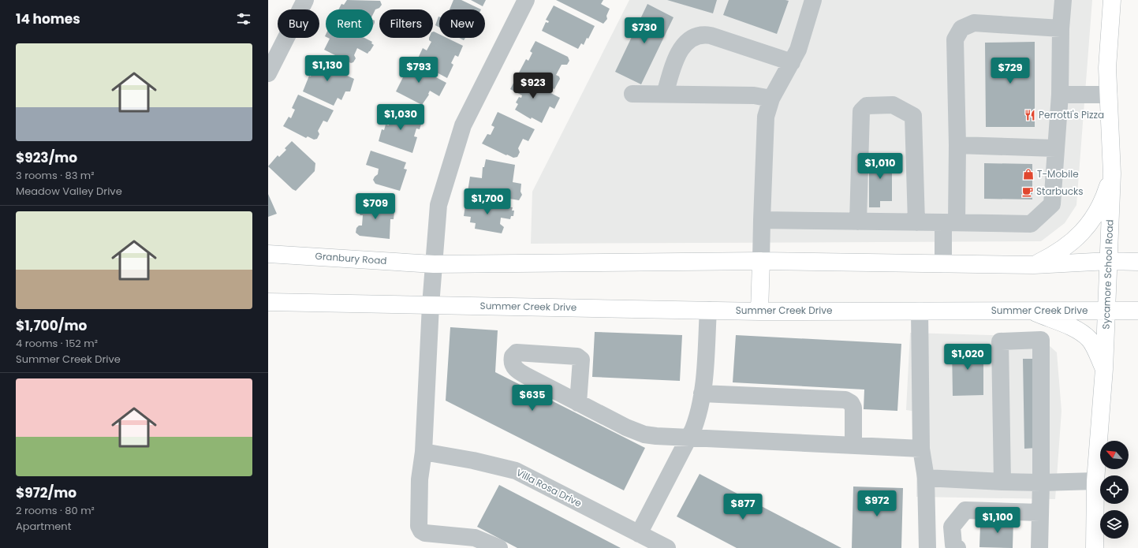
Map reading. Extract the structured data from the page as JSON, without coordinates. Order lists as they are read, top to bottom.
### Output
{
  "streets": {
    "main road": ["Granbury Road", "Sycamore School Road", "Summer Creek Drive"],
    "street": ["Villa Rosa Drive"]
  },
  "crossings": [
    ["Sycamore School Road", "Summer Creek Drive"]
  ],
  "places": {
    "restaurant": ["Perrotti's Pizza"],
    "shop": ["T-Mobile"],
    "cafe": ["Starbucks"]
  },
  "north": "top left",
  "page": {
    "heading": "14 homes",
    "chip": [
      "Buy",
      "Rent",
      "Filters",
      "New"
    ],
    "price": [
      "$730",
      "$1,130",
      "$793",
      "$729",
      "$923",
      "$1,030",
      "$1,010",
      "$1,700",
      "$709",
      "$1,020",
      "$635",
      "$972",
      "$877",
      "$1,100"
    ],
    "list": [
      {
        "name": "$923/mo",
        "note": "3 rooms · 83 m² · Meadow Valley Drive"
      },
      {
        "name": "$1,700/mo",
        "note": "4 rooms · 152 m² · Summer Creek Drive"
      },
      {
        "name": "$972/mo",
        "note": "2 rooms · 80 m² · Apartment"
      }
    ]
  }
}
